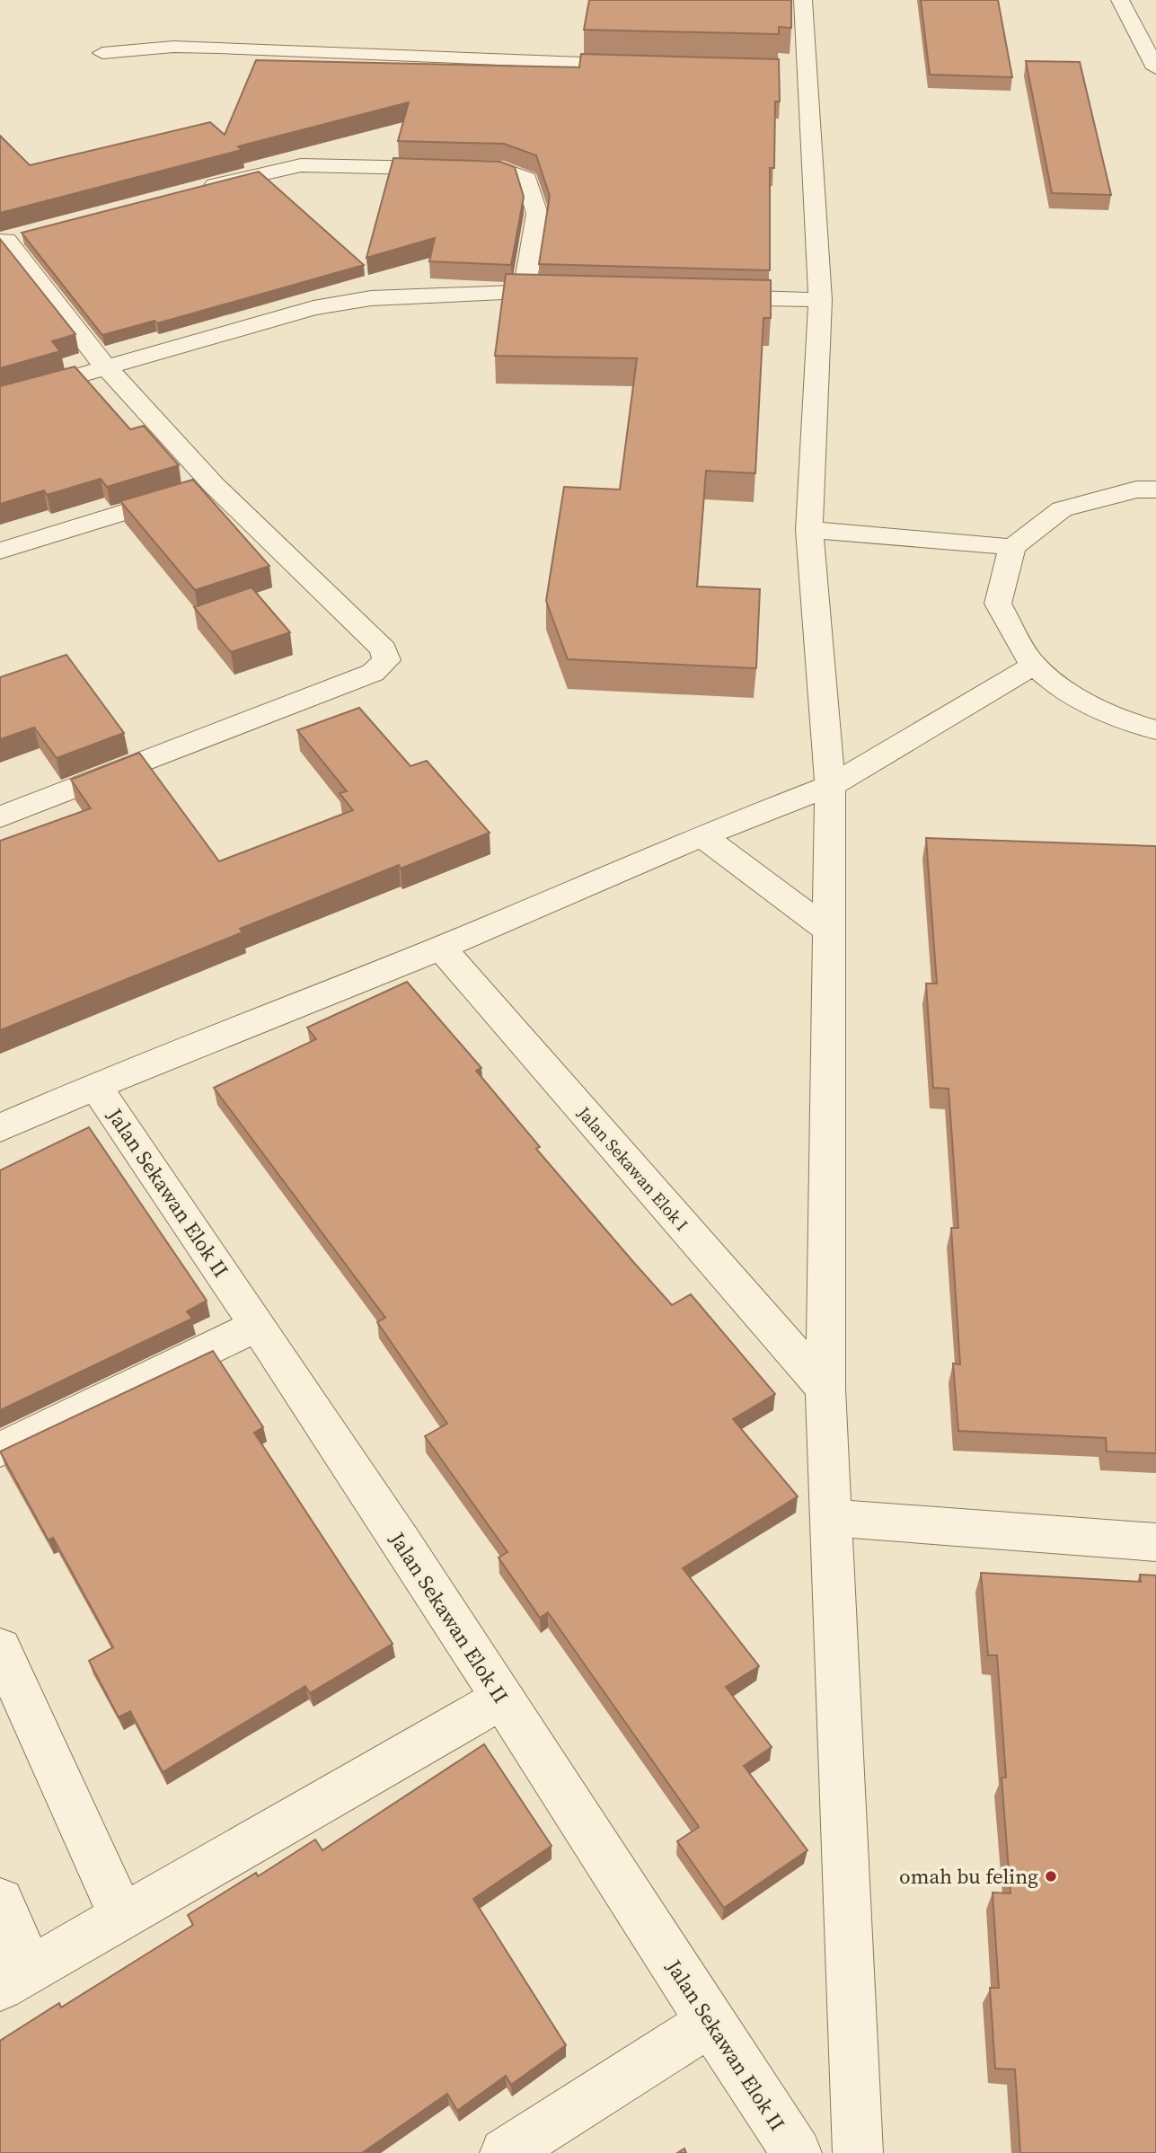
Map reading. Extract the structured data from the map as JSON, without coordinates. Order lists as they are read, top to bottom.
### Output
{
  "streets": {
    "street": ["Jalan Sekawan Elok I", "Jalan Sekawan Elok II"]
  },
  "places": ["omah bu feling"]
}
